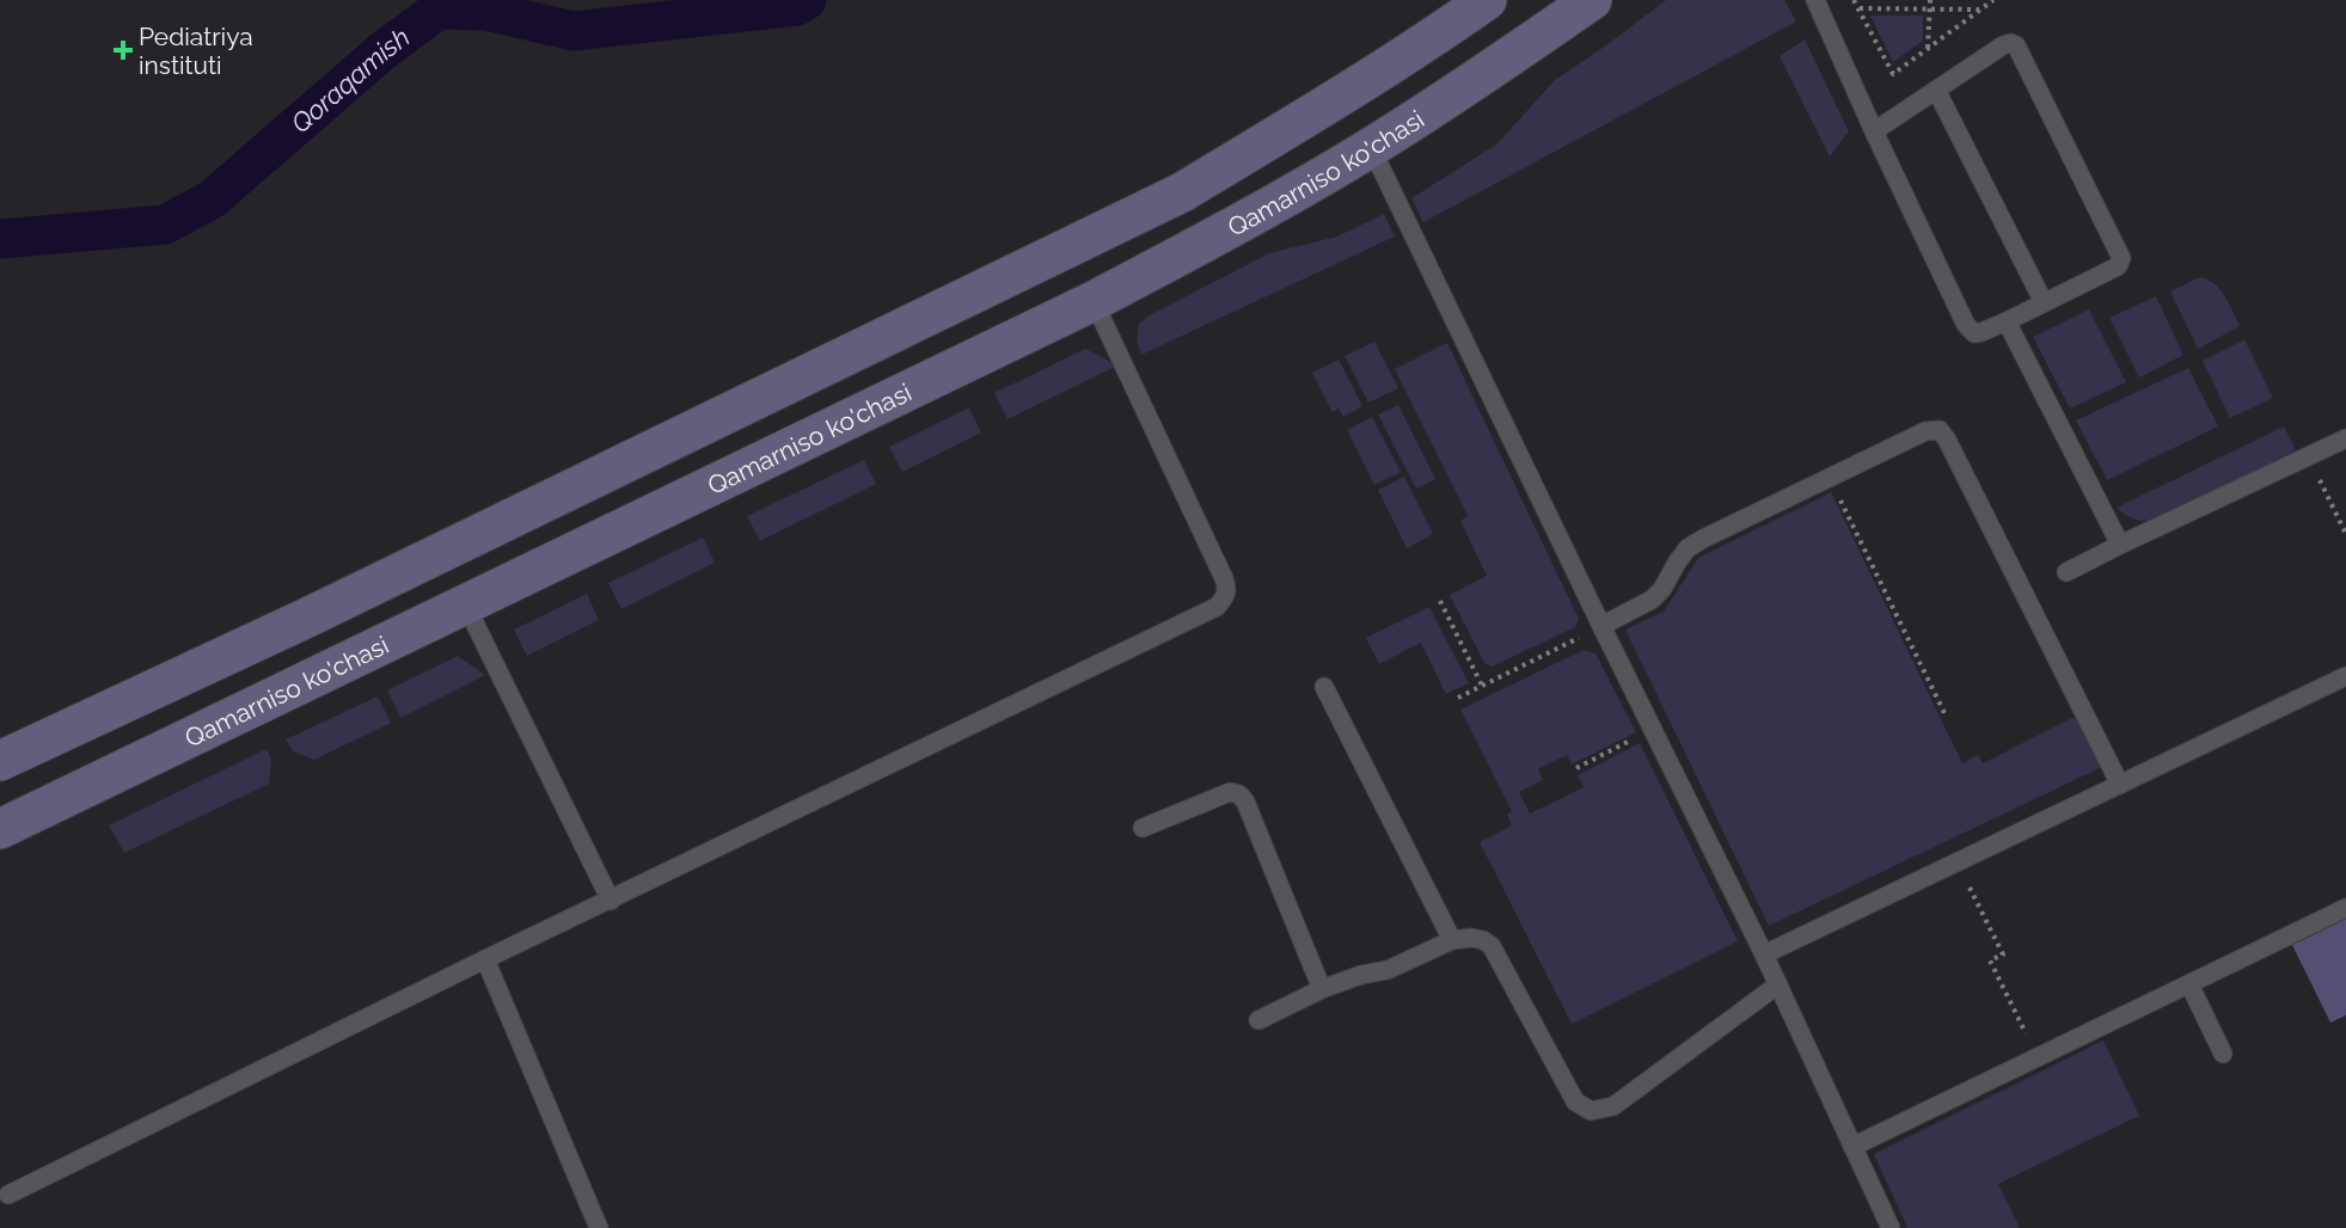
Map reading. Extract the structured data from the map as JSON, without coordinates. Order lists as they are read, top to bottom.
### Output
{
  "streets": {
    "main road": ["Qamarniso ko'chasi"]
  },
  "water": ["Qoraqamish"],
  "places": {
    "health": ["Pediatriya instituti"]
  }
}
